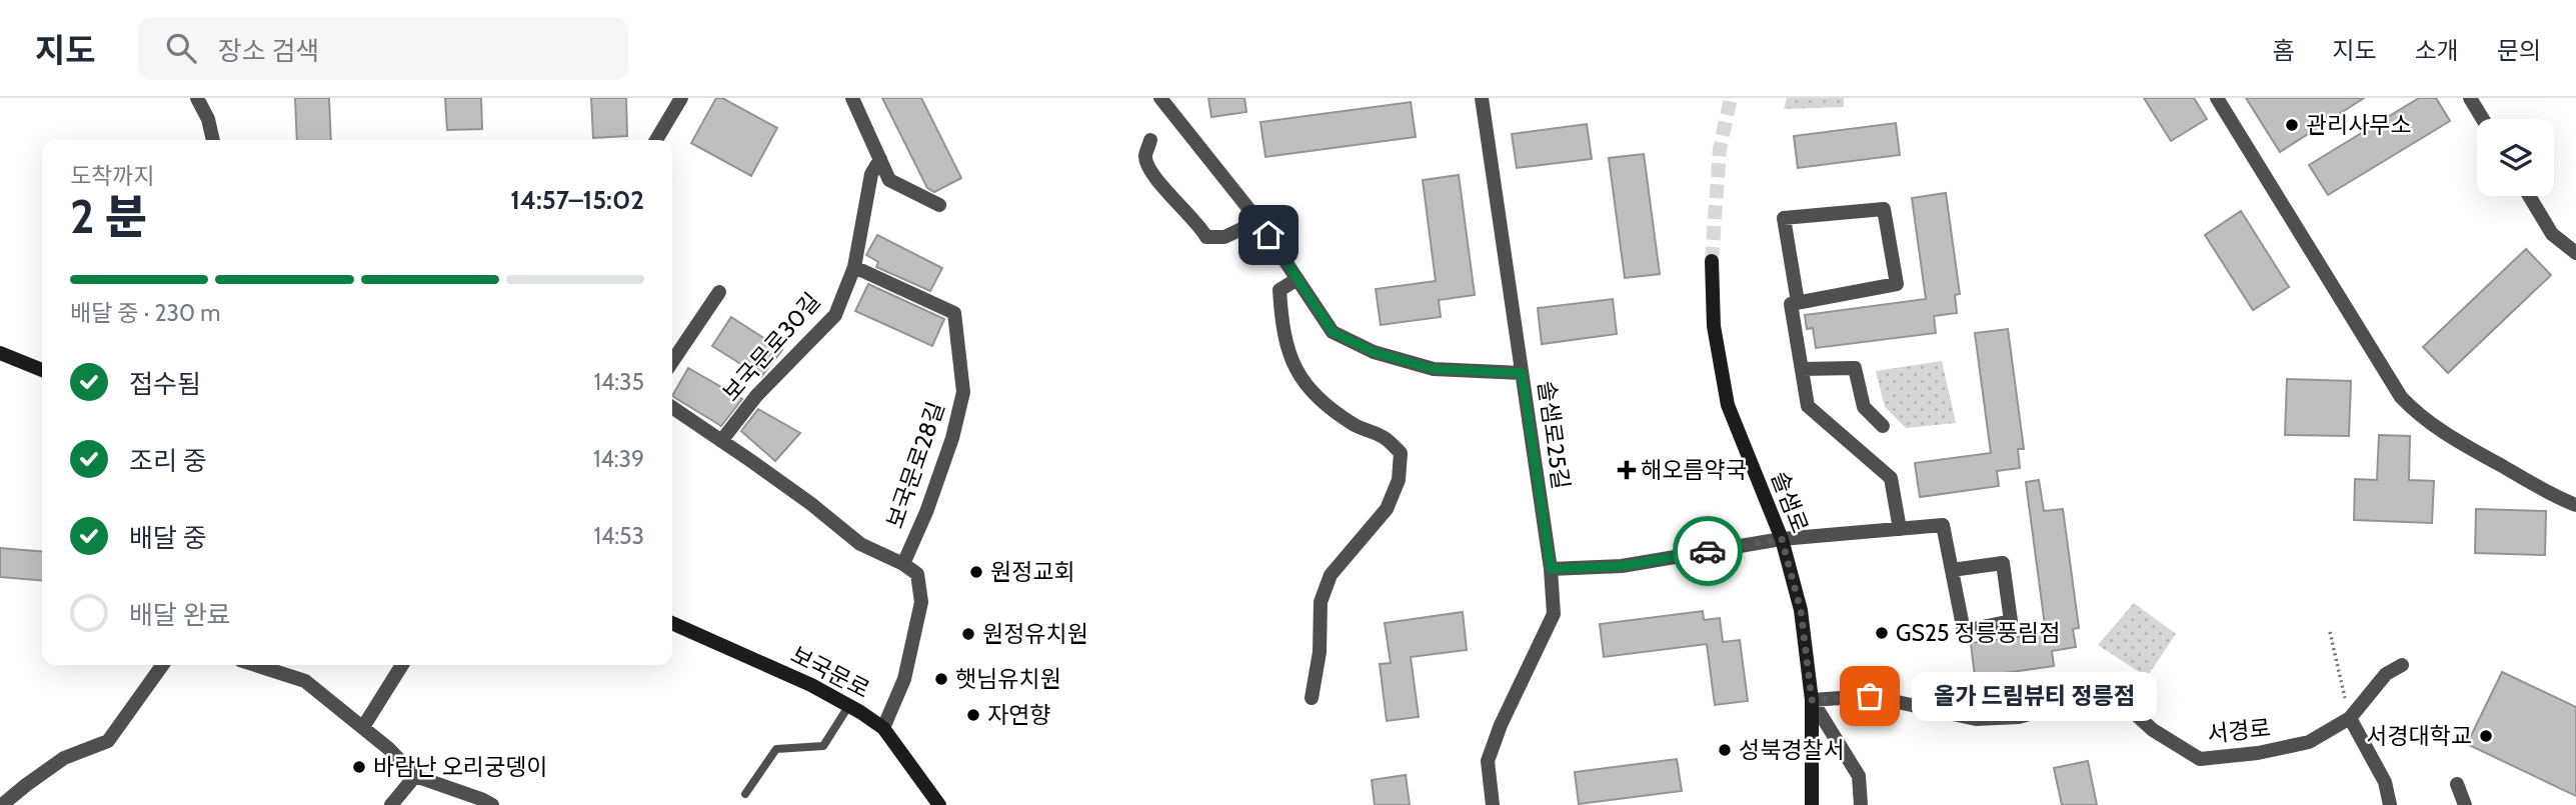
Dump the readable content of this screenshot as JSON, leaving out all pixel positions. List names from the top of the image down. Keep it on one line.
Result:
{"streets":{"main road":["솔샘로","보국문로"],"street":["보국문로30길","솔샘로25길","보국문로28길","서경로"]},"crossings":[["보국문로30길","보국문로28길"],["보국문로28길","보국문로"],["솔샘로","서경로"]],"places":{"other":["관리사무소","원정교회","GS25 정릉풍림점","원정유치원","햇님유치원","올가 드림뷰티 정릉점","자연향","서경대학교","성북경찰서","바람난 오리궁뎅이"],"health":["해오름약국"]},"page":{"header":"지도","search":"장소 검색","nav":["홈","지도","소개","문의"],"heading":["2 분","도착까지","14:57–15:02"],"bar":"배달 중 · 230 m","list":[["접수됨","14:35"],["조리 중","14:39"],["배달 중","14:53"],"배달 완료"],"bubble":"올가 드림뷰티 정릉점"}}
